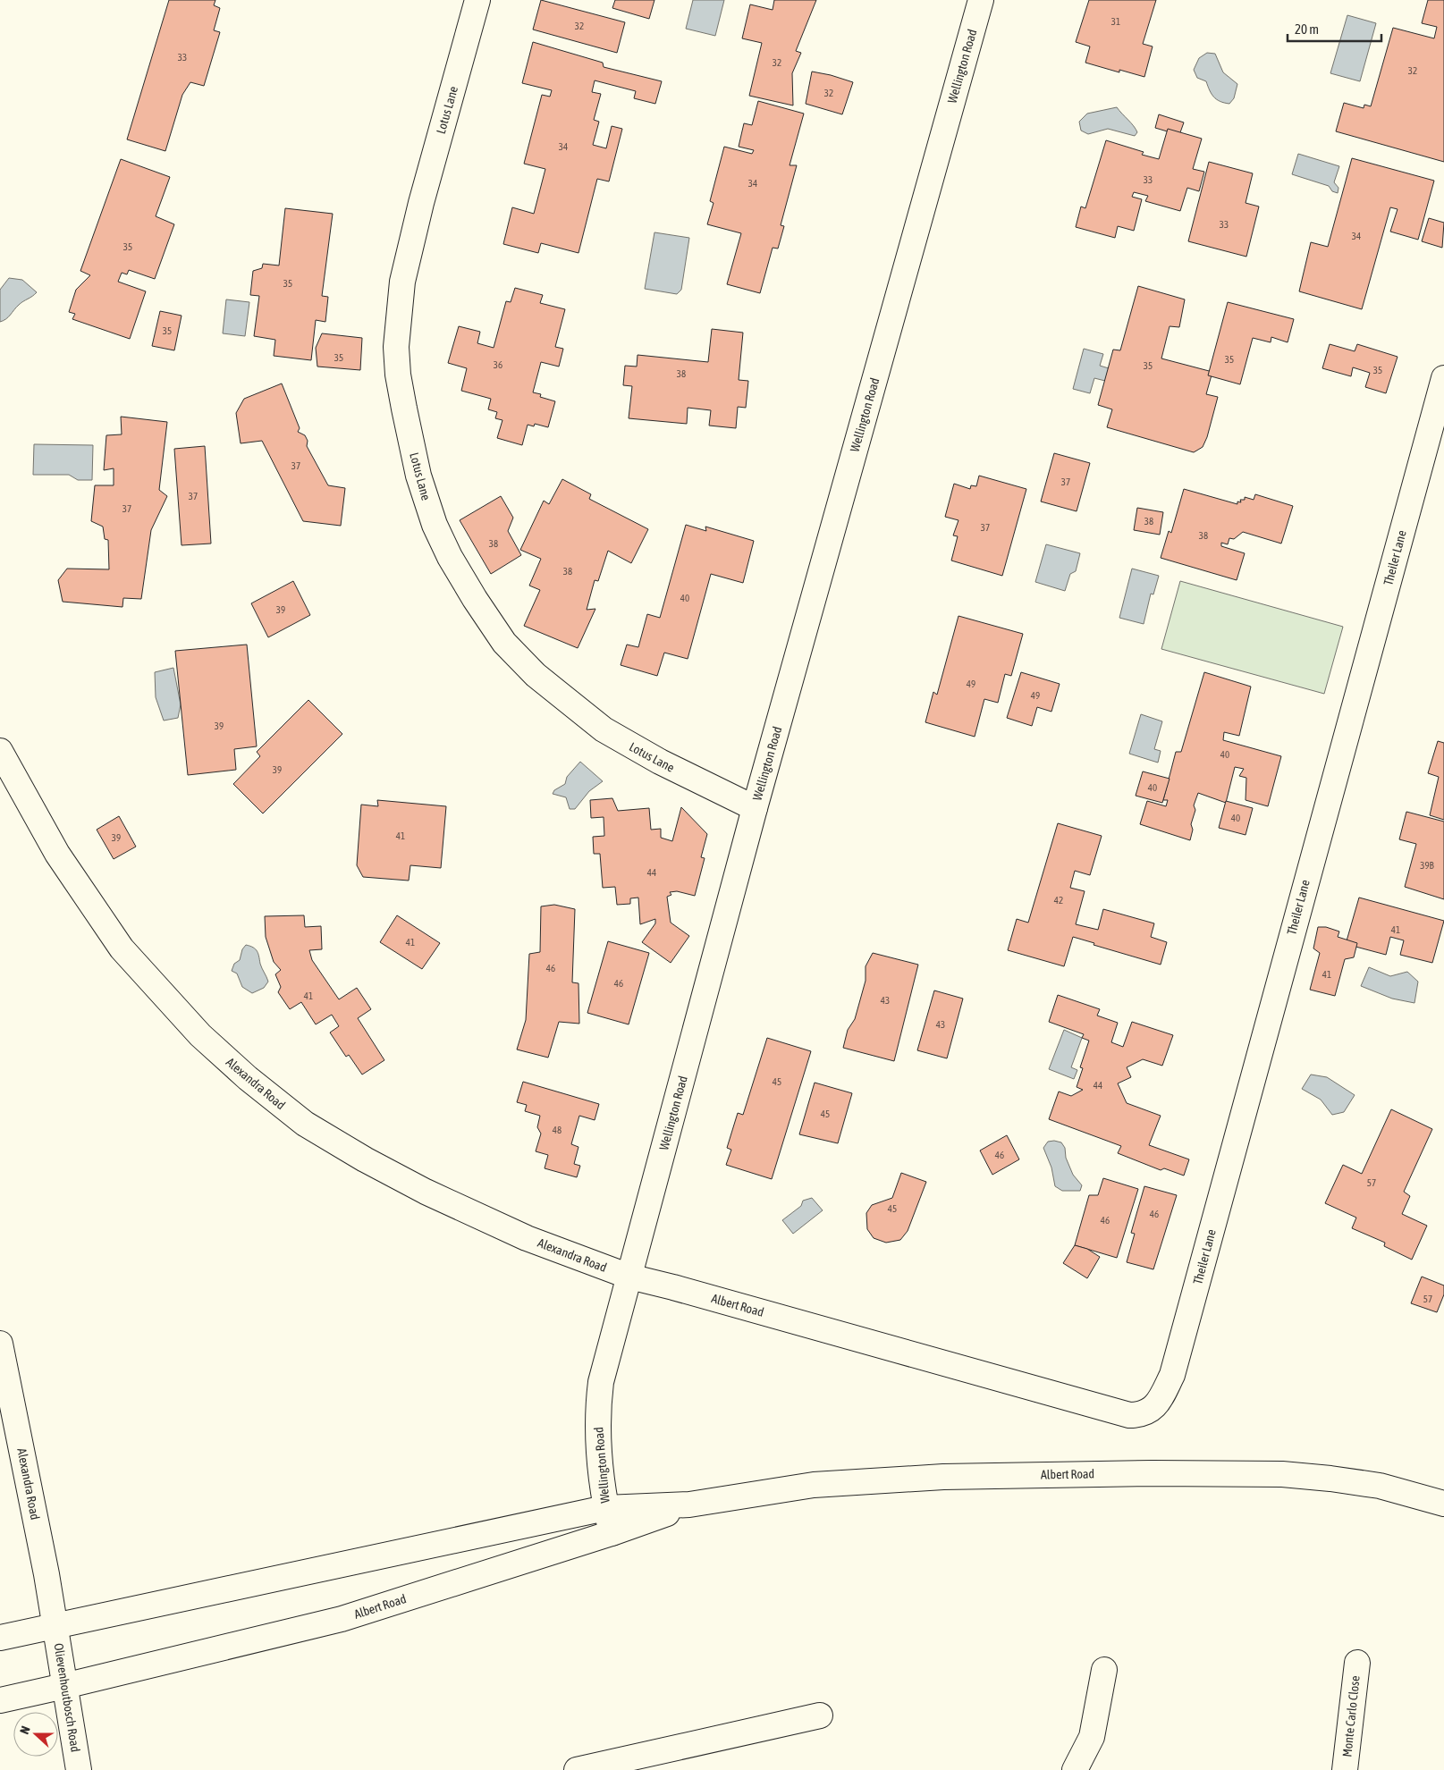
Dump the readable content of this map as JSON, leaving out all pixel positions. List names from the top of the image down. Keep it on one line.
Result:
{"streets":{"street":["Wellington Road","Lotus Lane","Theiler Lane","Alexandra Road","Albert Road","Olievenhoutbosch Road","Monte Carlo Close"]},"crossings":[["Wellington Road","Lotus Lane"],["Wellington Road","Alexandra Road"],["Wellington Road","Albert Road"],["Theiler Lane","Albert Road"],["Alexandra Road","Albert Road"],["Alexandra Road","Olievenhoutbosch Road"],["Albert Road","Olievenhoutbosch Road"]],"house_numbers":["31","32","33","32","32","32","34","33","34","33","34","35","35","35","35","35","36","35","35","38","37","37","37","37","38","37","38","38","38","40","39","49","49","39","40","39","40","40","41","39","39B","44","42","41","41","46","41","46","41","43","43","45","44","45","48","46","57","45","46","46","57"],"scale_bar":"20 m","north":"left"}
